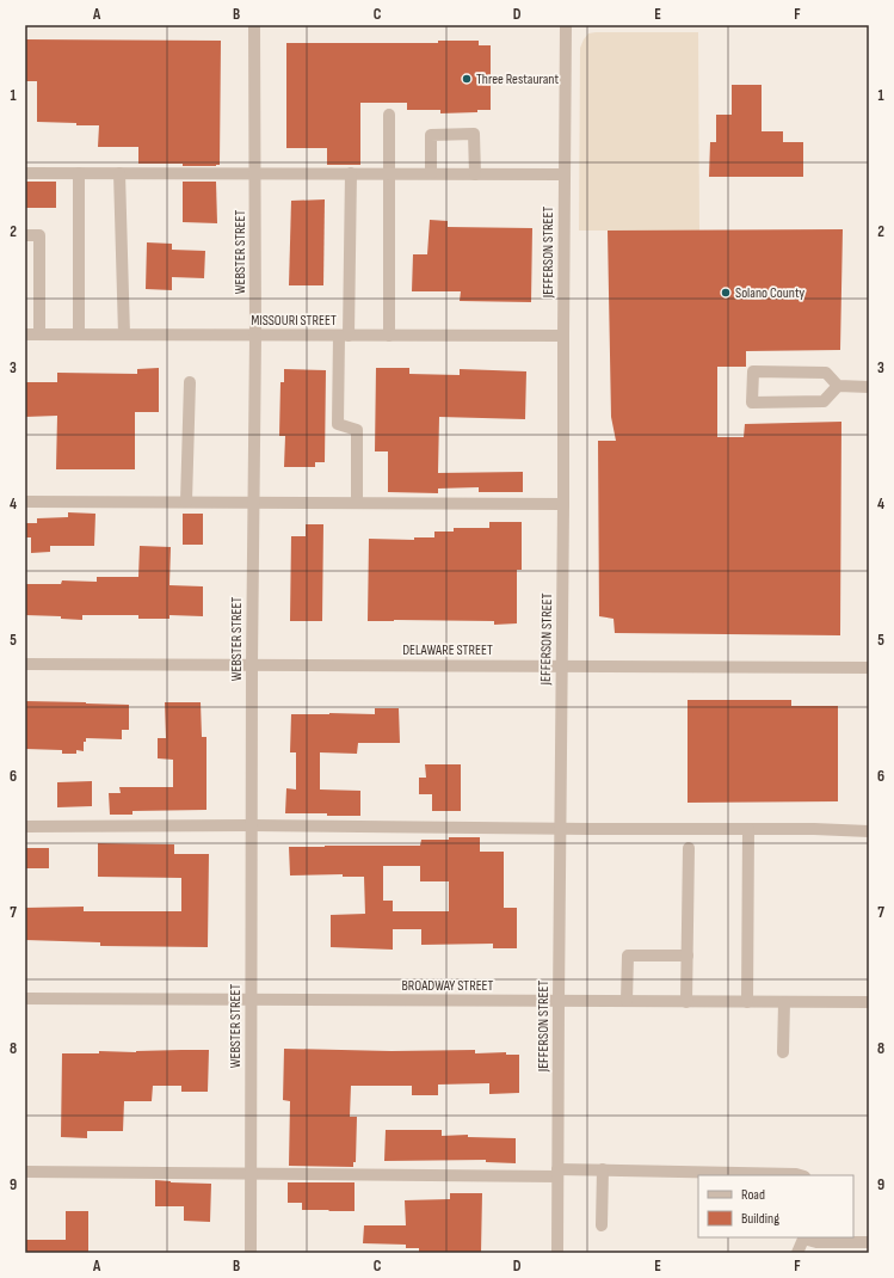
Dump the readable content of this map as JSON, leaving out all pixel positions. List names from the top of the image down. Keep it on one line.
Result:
{"streets":{"street":["WEBSTER STREET","JEFFERSON STREET","MISSOURI STREET","DELAWARE STREET","BROADWAY STREET"]},"crossings":[["WEBSTER STREET","MISSOURI STREET"],["WEBSTER STREET","DELAWARE STREET"],["WEBSTER STREET","BROADWAY STREET"],["JEFFERSON STREET","MISSOURI STREET"],["JEFFERSON STREET","DELAWARE STREET"],["JEFFERSON STREET","BROADWAY STREET"]],"places":["Three Restaurant","Solano County"],"legend":["Road","Building"],"grid":{"columns":["A","B","C","D","E","F"],"rows":["1","2","3","4","5","6","7","8","9"]}}
